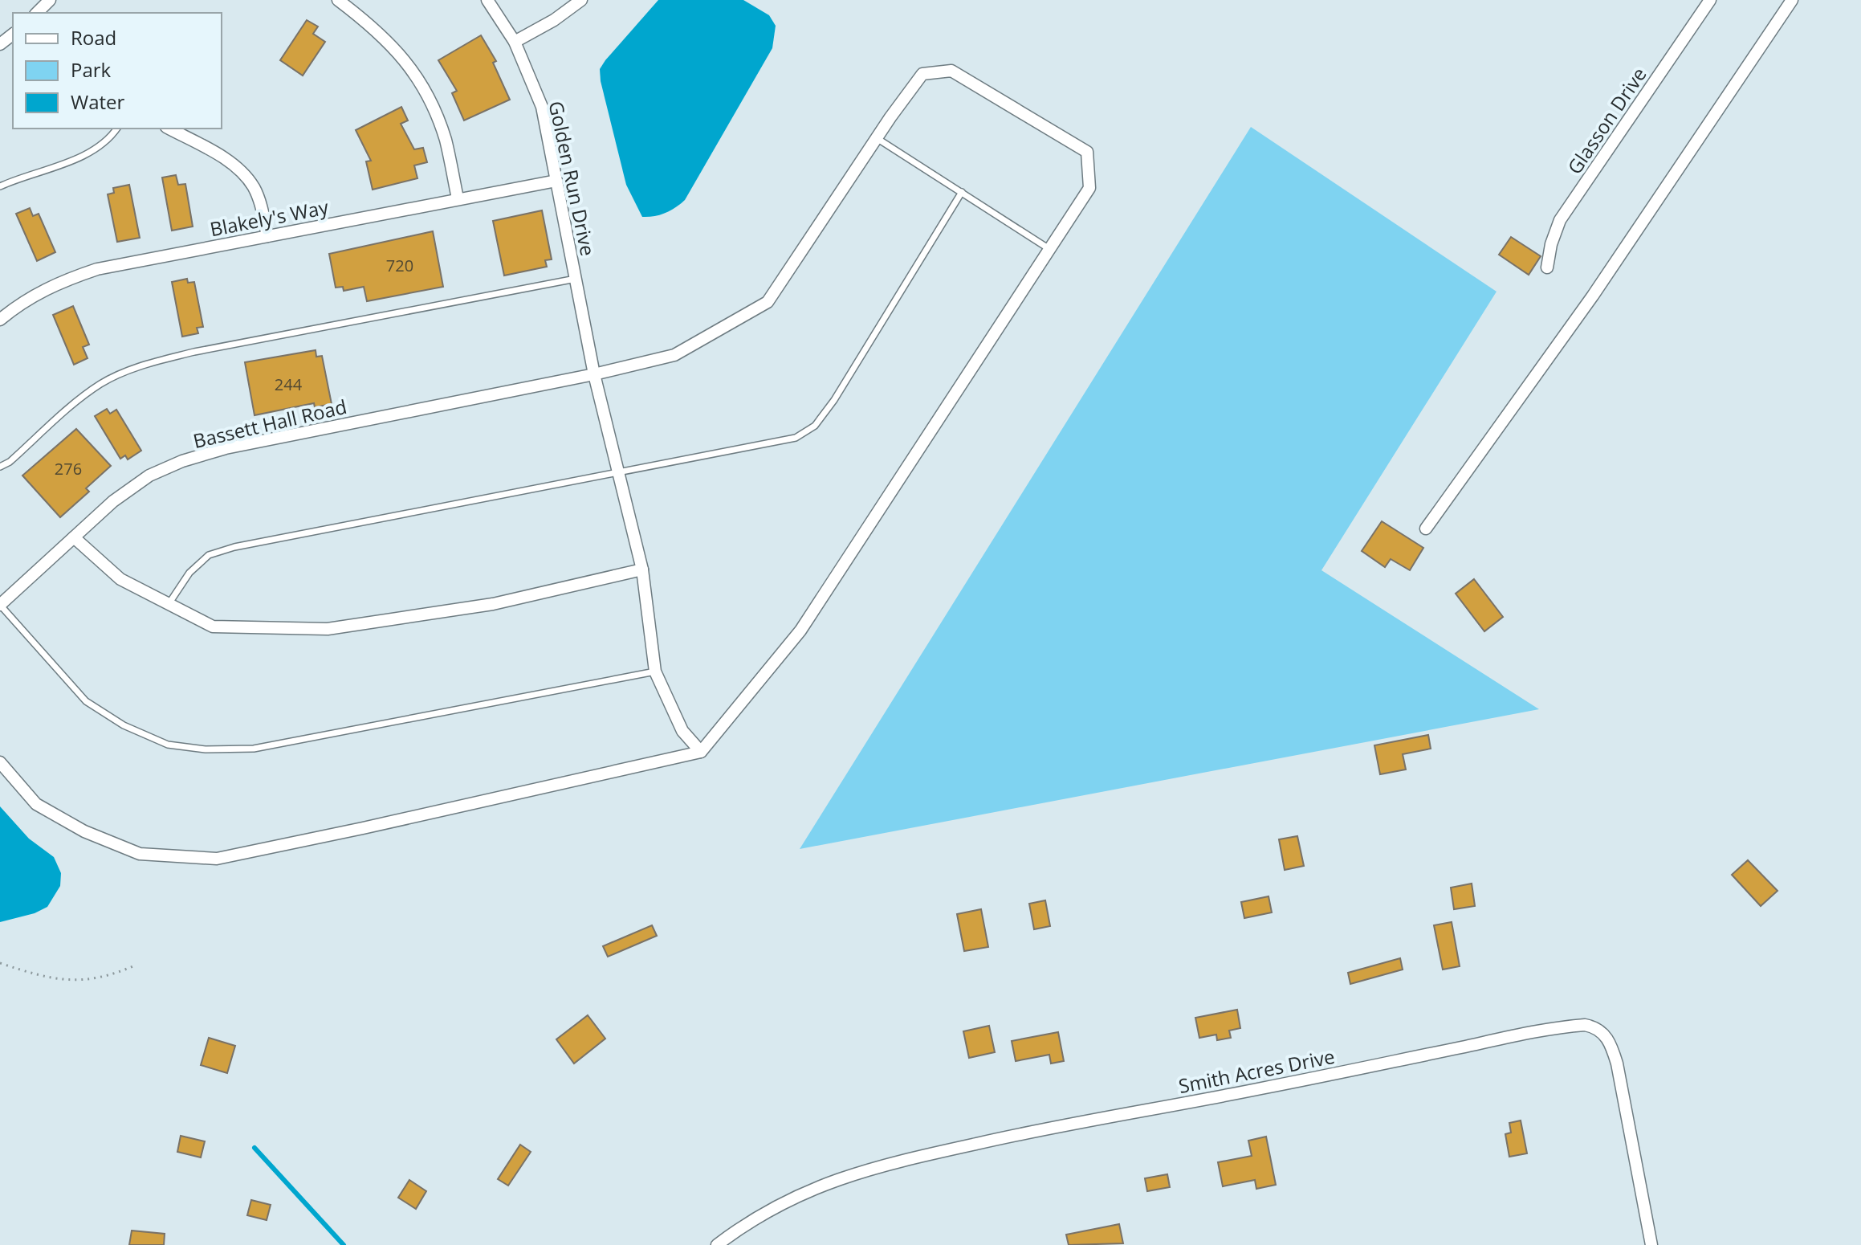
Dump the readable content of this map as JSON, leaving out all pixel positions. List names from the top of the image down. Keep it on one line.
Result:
{"streets":{"street":["Glasson Drive","Golden Run Drive","Blakely's Way","Bassett Hall Road","Smith Acres Drive"]},"crossings":[["Golden Run Drive","Blakely's Way"],["Golden Run Drive","Bassett Hall Road"]],"house_numbers":["720","244","276"],"legend":["Road","Park","Water"]}
